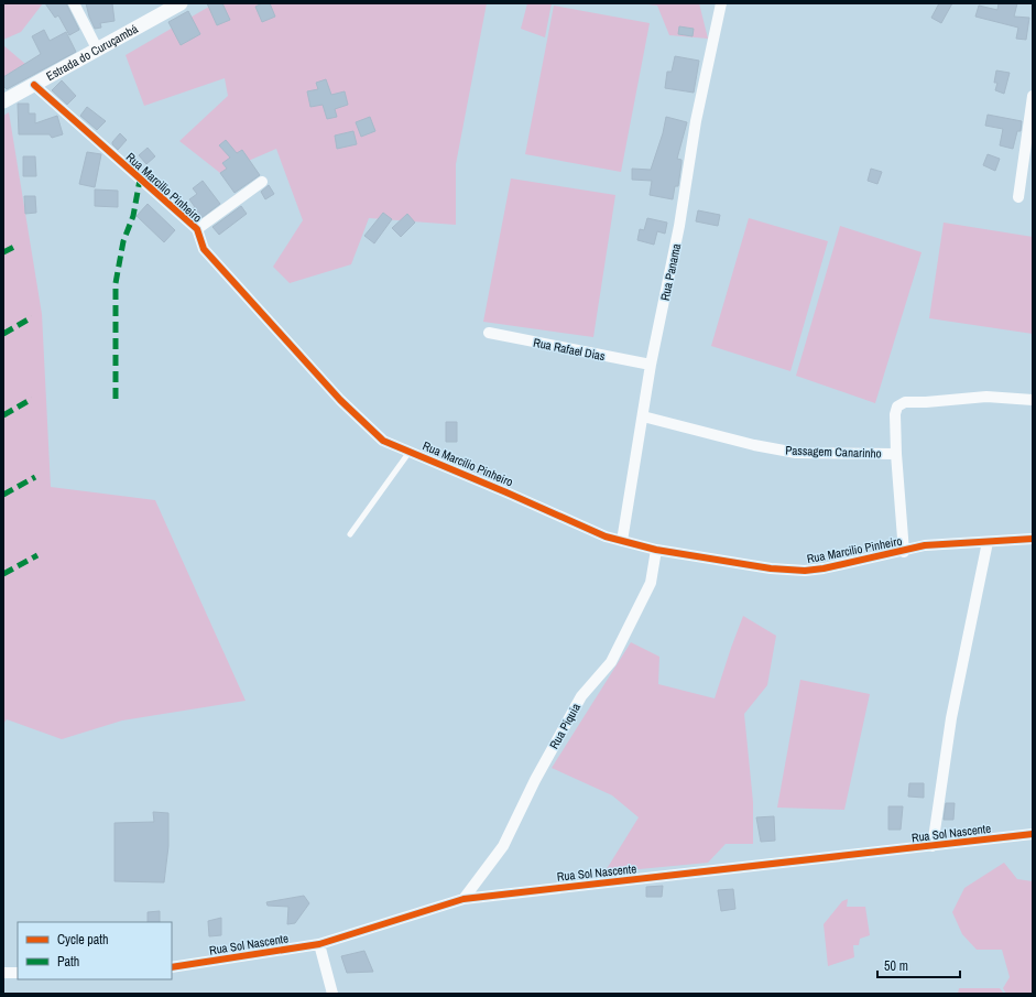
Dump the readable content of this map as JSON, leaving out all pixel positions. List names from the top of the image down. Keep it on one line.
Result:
{"streets":{"street":["Estrada do Curuçambá","Rua Marcilio Pinheiro","Rua Panama","Rua Rafael Dias","Passagem Canarinho","Rua Piquia","Rua Sol Nascente"]},"crossings":[["Estrada do Curuçambá","Rua Marcilio Pinheiro"],["Rua Marcilio Pinheiro","Rua Panama"],["Rua Marcilio Pinheiro","Rua Piquia"],["Rua Panama","Rua Rafael Dias"],["Rua Panama","Passagem Canarinho"],["Rua Piquia","Rua Sol Nascente"]],"legend":["Cycle path","Path"],"scale_bar":"50 m"}
